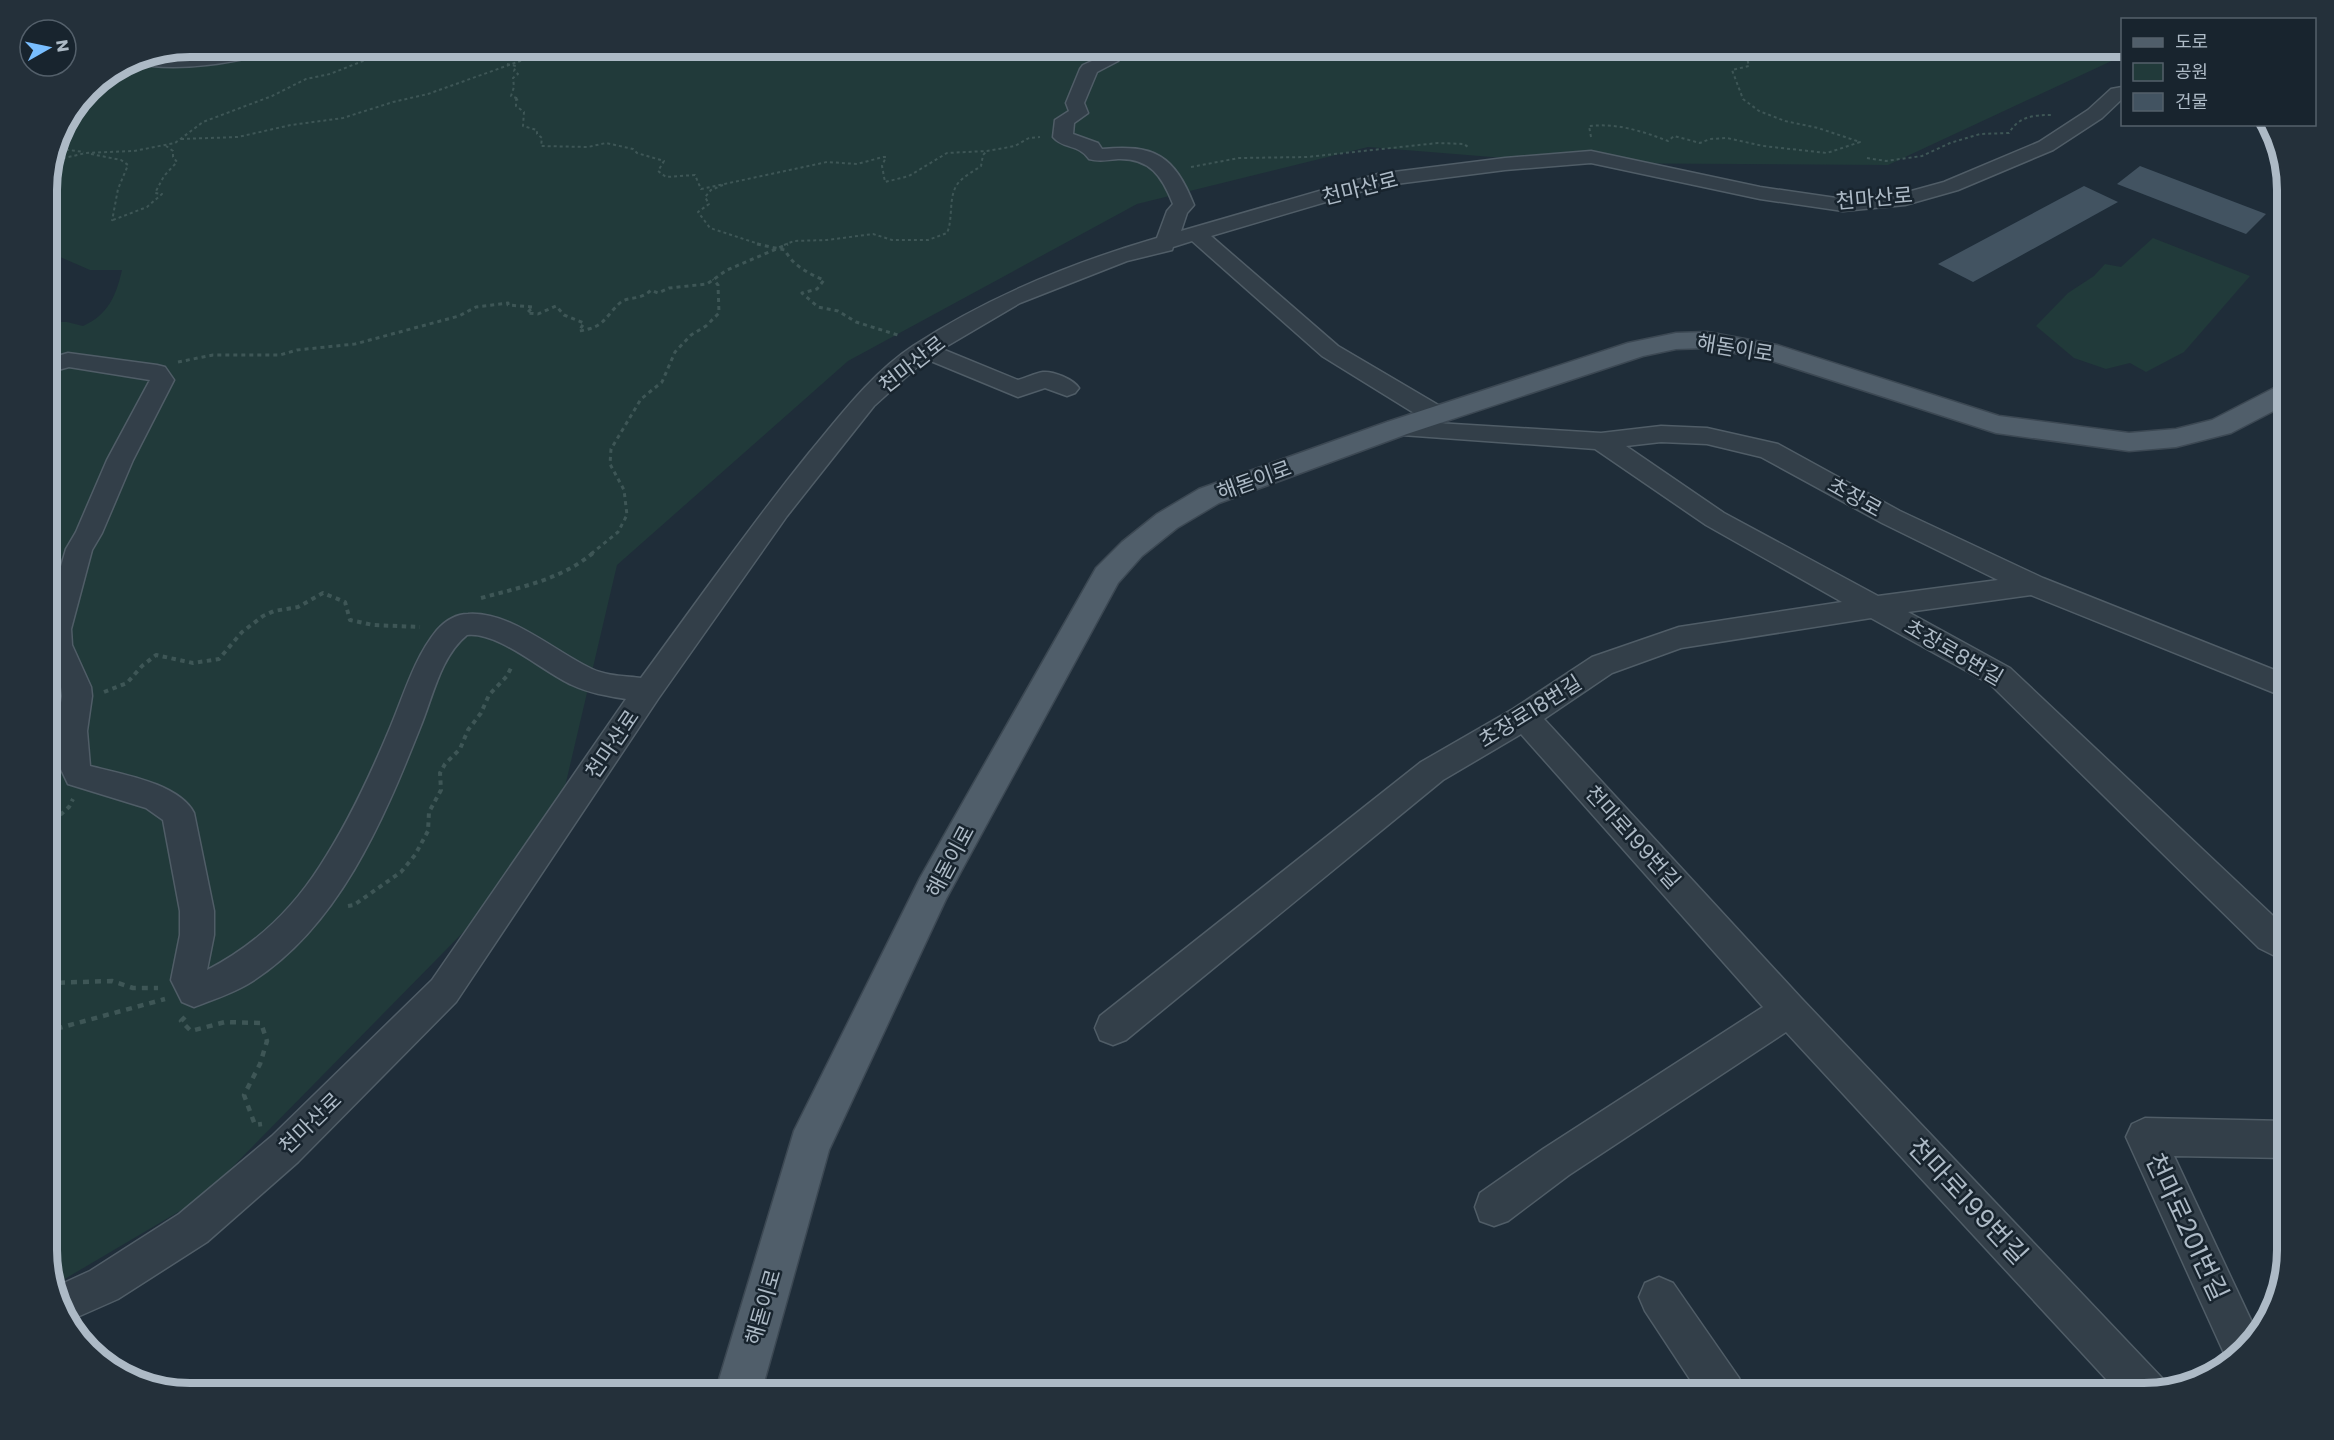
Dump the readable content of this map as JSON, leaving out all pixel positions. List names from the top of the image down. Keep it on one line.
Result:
{"streets":{"main road":["해돋이로"],"street":["천마산로","초장로","초장로8번길","초장로18번길","천마로199번길","천마로201번길"]},"crossings":[["해돋이로","초장로"],["초장로","초장로8번길"],["초장로","초장로18번길"],["초장로8번길","초장로18번길"],["초장로18번길","천마로199번길"]],"legend":["도로","공원","건물"],"north":"right"}
